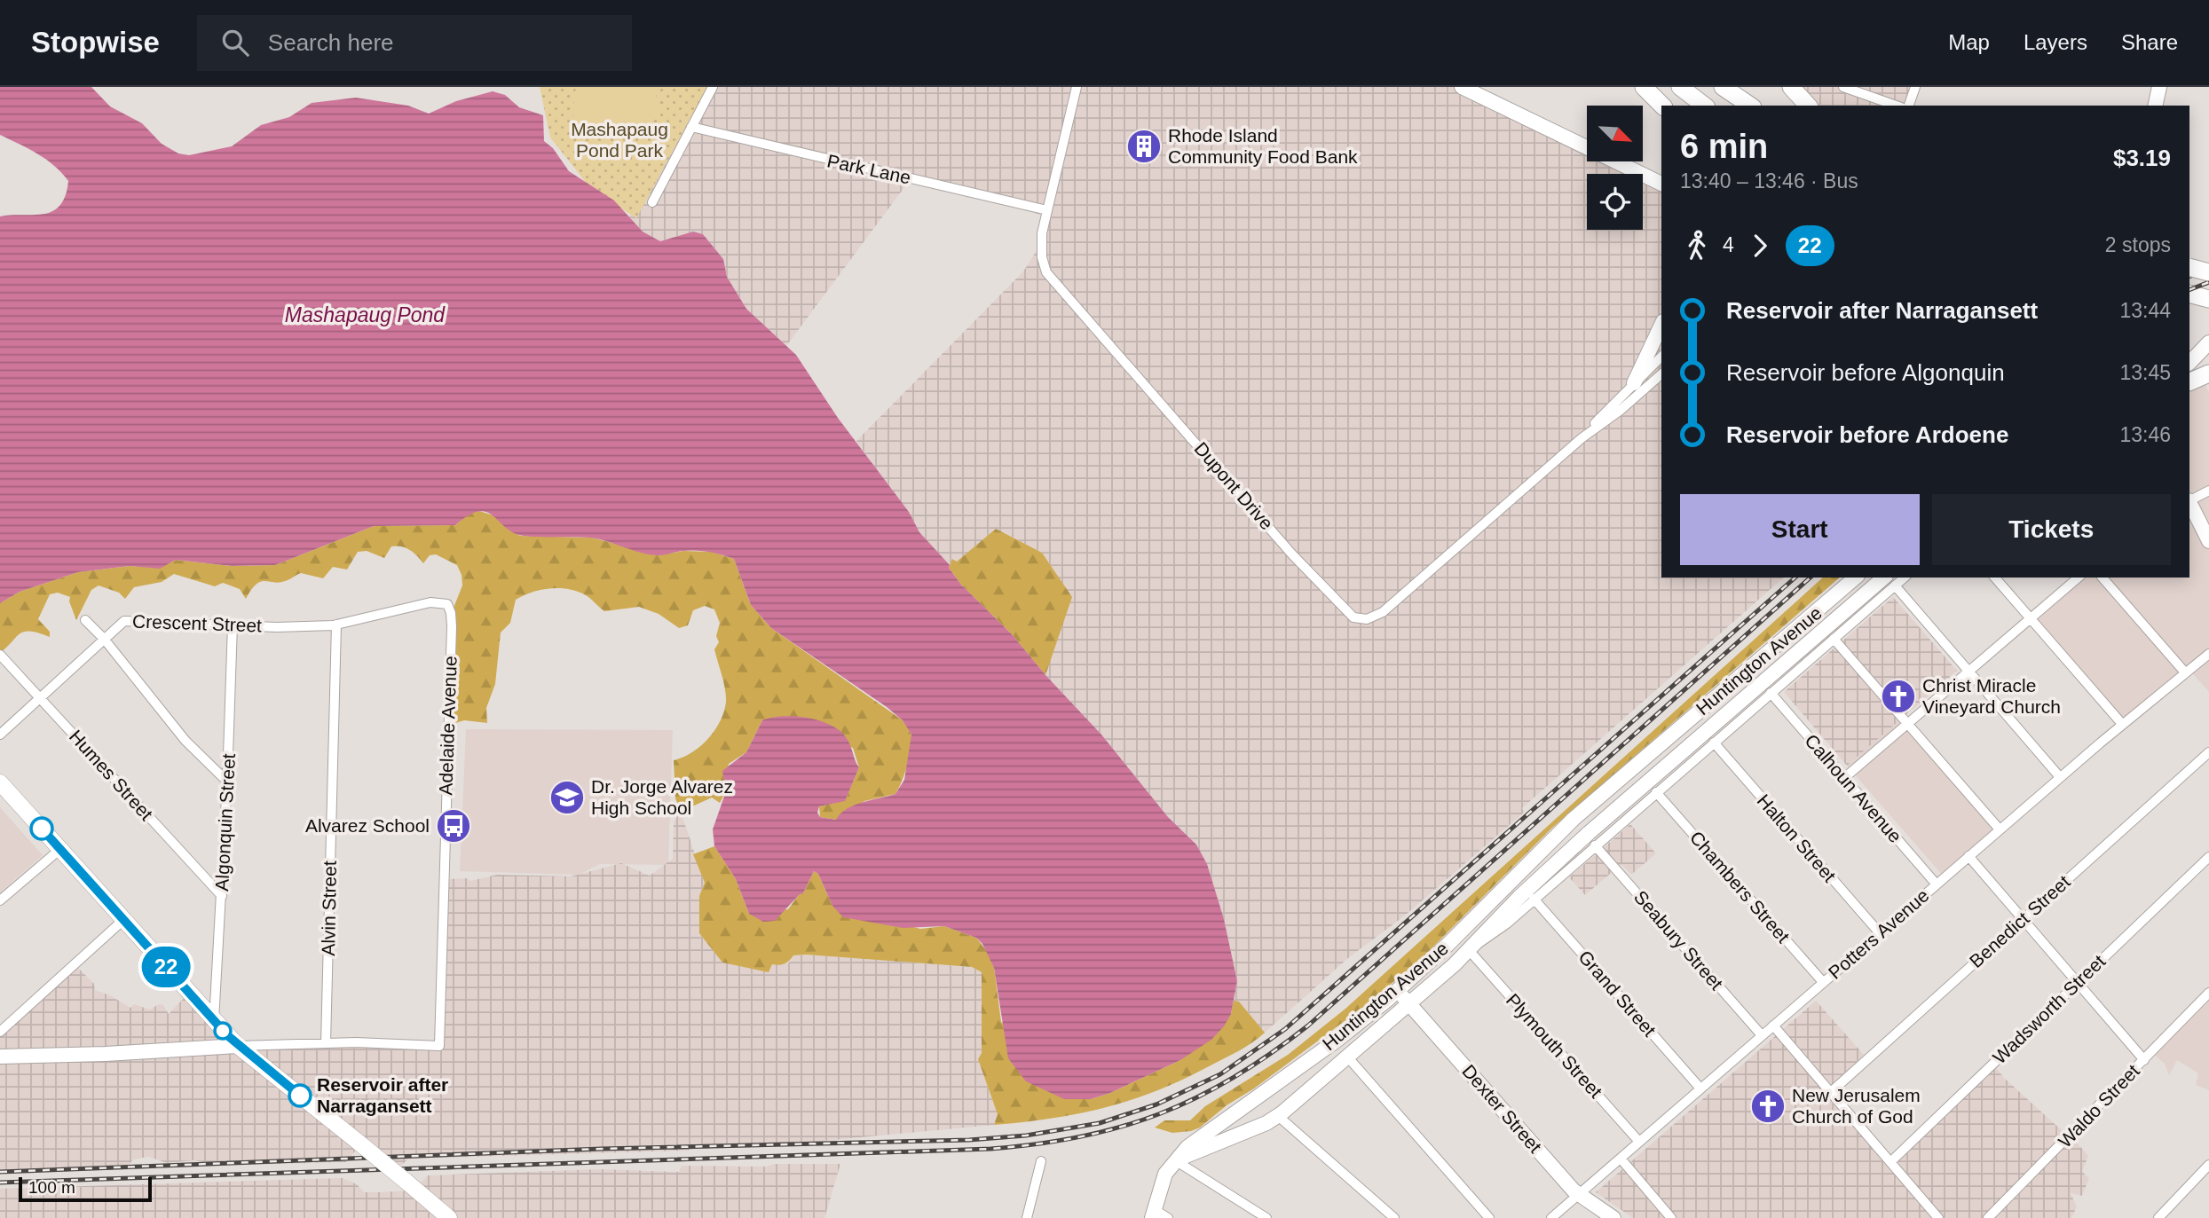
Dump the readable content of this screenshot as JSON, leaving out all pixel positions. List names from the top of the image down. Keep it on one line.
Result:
{"streets":{"main road":["Huntington Avenue","Dexter Street"],"street":["Park Lane","Dupont Drive","Crescent Street","Adelaide Avenue","Humes Street","Calhoun Avenue","Algonquin Street","Halton Street","Chambers Street","Alvin Street","Benedict Street","Potters Avenue","Seabury Street","Grand Street","Wadsworth Street","Plymouth Street","Waldo Street"]},"crossings":[["Park Lane","Dupont Drive"],["Crescent Street","Adelaide Avenue"],["Crescent Street","Humes Street"],["Crescent Street","Algonquin Street"],["Crescent Street","Alvin Street"],["Huntington Avenue","Calhoun Avenue"],["Huntington Avenue","Halton Street"],["Huntington Avenue","Chambers Street"],["Huntington Avenue","Seabury Street"],["Huntington Avenue","Grand Street"],["Huntington Avenue","Plymouth Street"],["Huntington Avenue","Dexter Street"],["Adelaide Avenue","Alvin Street"],["Humes Street","Algonquin Street"],["Calhoun Avenue","Potters Avenue"],["Halton Street","Potters Avenue"],["Chambers Street","Potters Avenue"],["Potters Avenue","Seabury Street"],["Potters Avenue","Grand Street"],["Potters Avenue","Plymouth Street"],["Potters Avenue","Dexter Street"]],"water":["Mashapaug Pond"],"parks":["Mashapaug Pond Park"],"places":{"building":["Rhode Island Community Food Bank"],"church":["Christ Miracle Vineyard Church","New Jerusalem Church of God"],"school or university":["Dr. Jorge Alvarez High School"],"bus stop":["Alvarez School"],"other":["Reservoir after Narragansett"]},"lines":["bus line 22"],"scale_bar":"100 m","north":"bottom right","page":{"header":"Stopwise","search":"Search here","nav":["Map","Layers","Share"],"on_map":"22","heading":["6 min","13:40 – 13:46 · Bus","$3.19"],"legs":["4","22","2 stops"],"list":[{"name":"Reservoir after Narragansett","value":"13:44"},{"name":"Reservoir before Algonquin","value":"13:45"},{"name":"Reservoir before Ardoene","value":"13:46"}],"buttons":["Start","Tickets"],"scale":"100 m"}}
